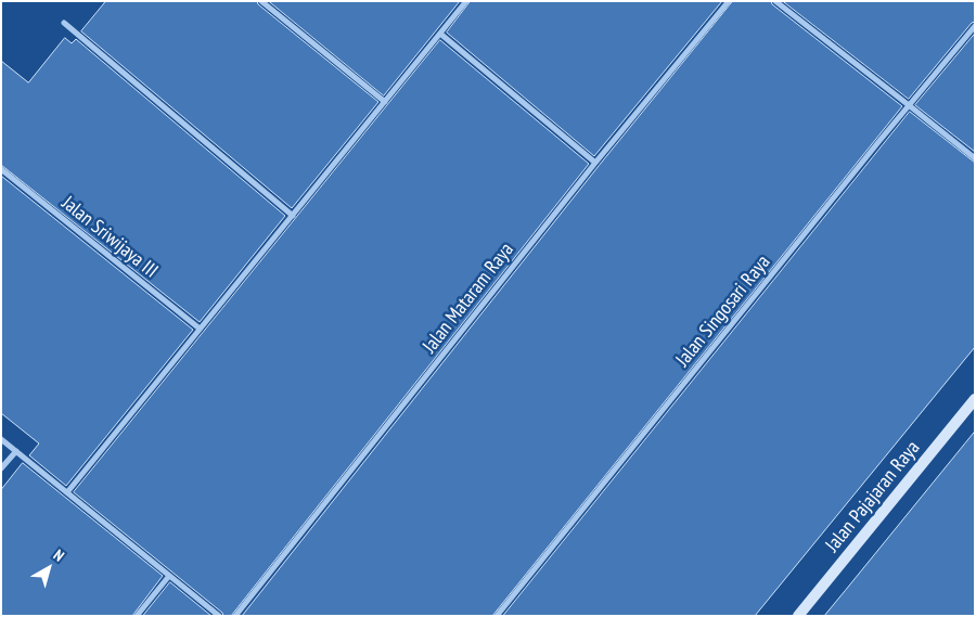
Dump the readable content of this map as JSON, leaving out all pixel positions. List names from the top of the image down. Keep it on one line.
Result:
{"streets":{"street":["Jalan Sriwijaya III","Jalan Mataram Raya","Jalan Singosari Raya","Jalan Pajajaran Raya"]},"north":"top right"}
